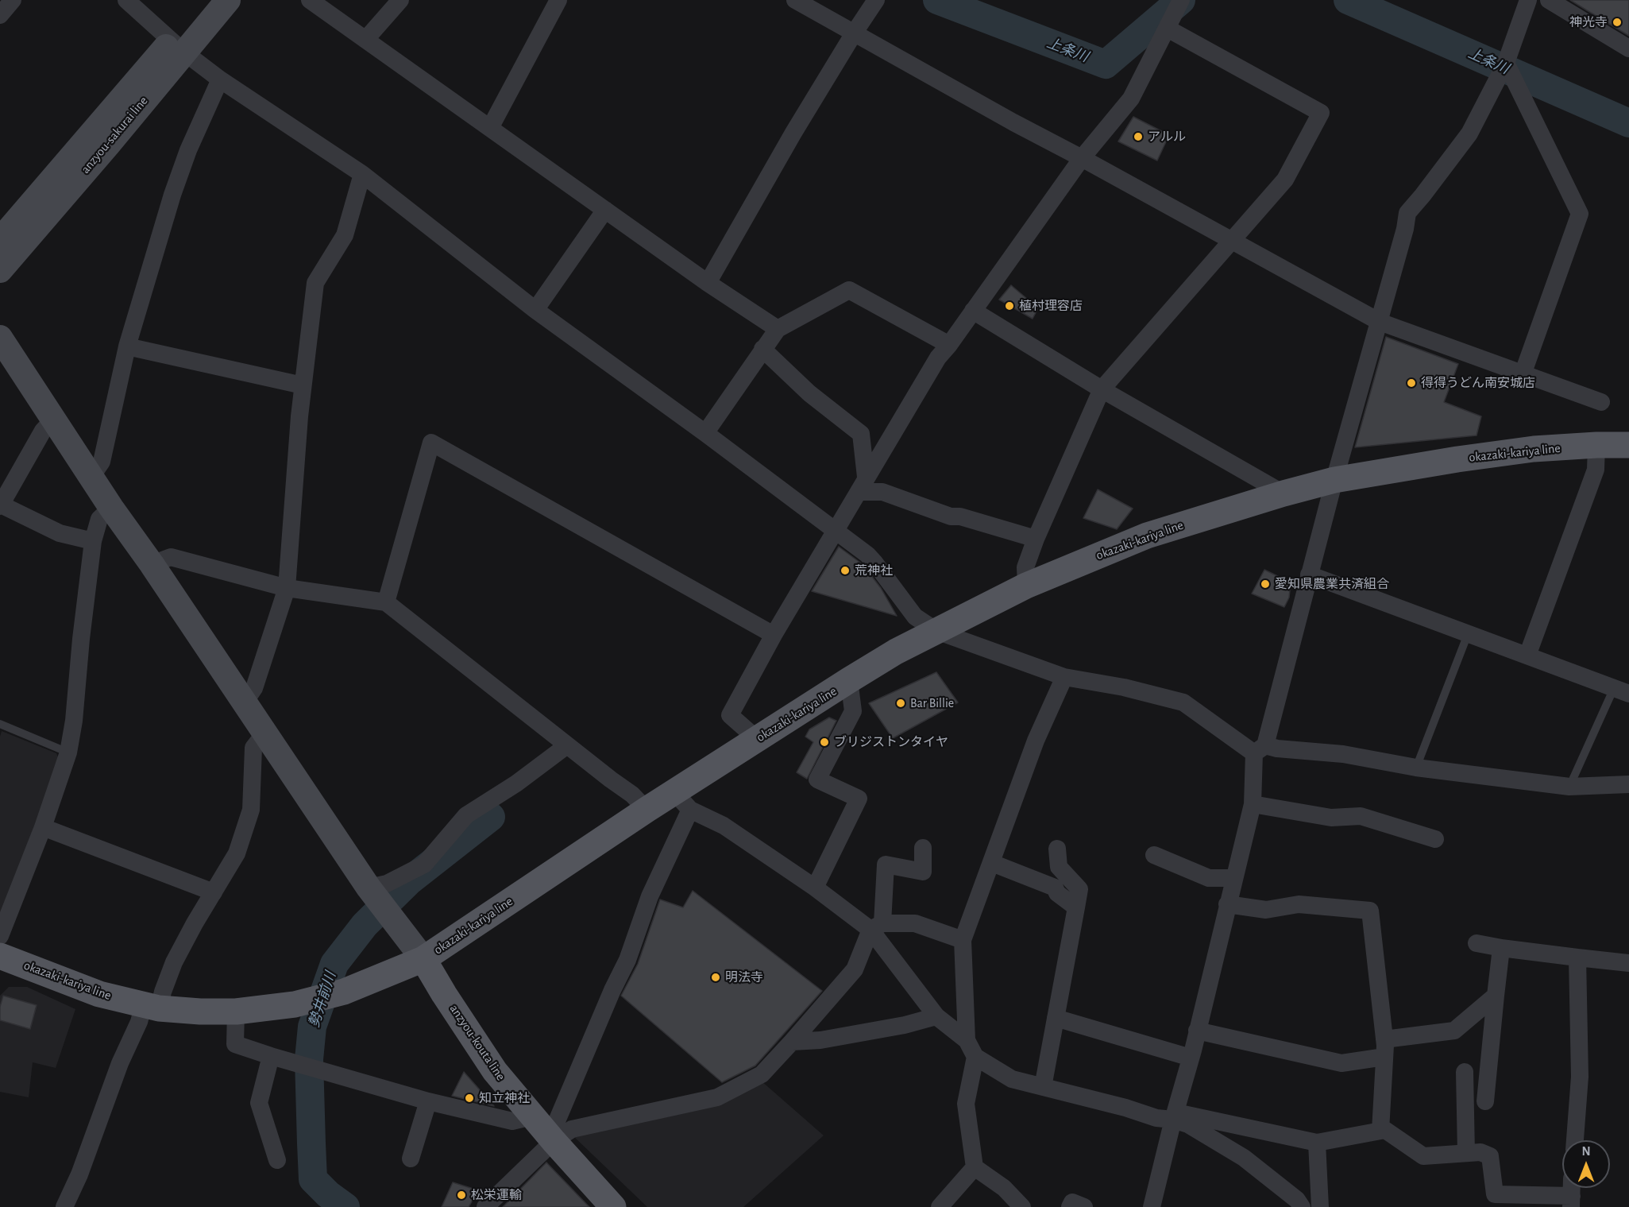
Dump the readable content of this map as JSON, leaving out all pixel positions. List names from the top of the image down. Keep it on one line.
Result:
{"streets":{"main road":["okazaki-kariya line","anzyou-kouta line"],"street":["anzyou-sakurai line"]},"crossings":[["okazaki-kariya line","anzyou-kouta line"]],"water":["上条川","勢井前川"],"places":["神光寺","アルル","植村理容店","得得うどん南安城店","荒神社","愛知県農業共済組合","Bar Billie","ブリジストンタイヤ","明法寺","知立神社","松栄運輸"],"north":"top"}
